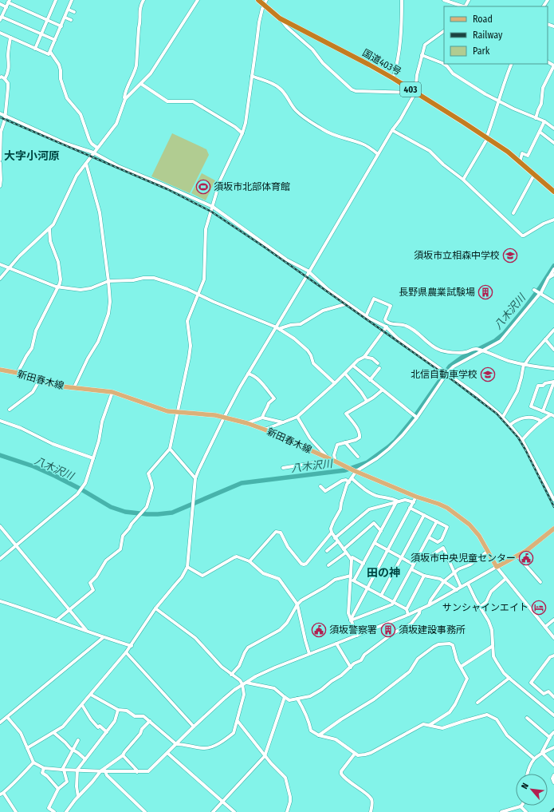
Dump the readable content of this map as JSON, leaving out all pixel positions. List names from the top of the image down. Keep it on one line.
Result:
{"streets":{"highway":["国道403号","403"],"main road":["新田春木線"]},"districts":["大字小河原","田の神"],"water":["八木沢川"],"places":{"sports":["須坂市北部体育館"],"school or university":["須坂市立相森中学校","北信自動車学校"],"building":["長野県農業試験場","須坂建設事務所"],"public building":["須坂市中央児童センター","須坂警察署"],"hotel":["サンシャインエイト"]},"legend":["Road","Railway","Park"],"north":"top left"}
